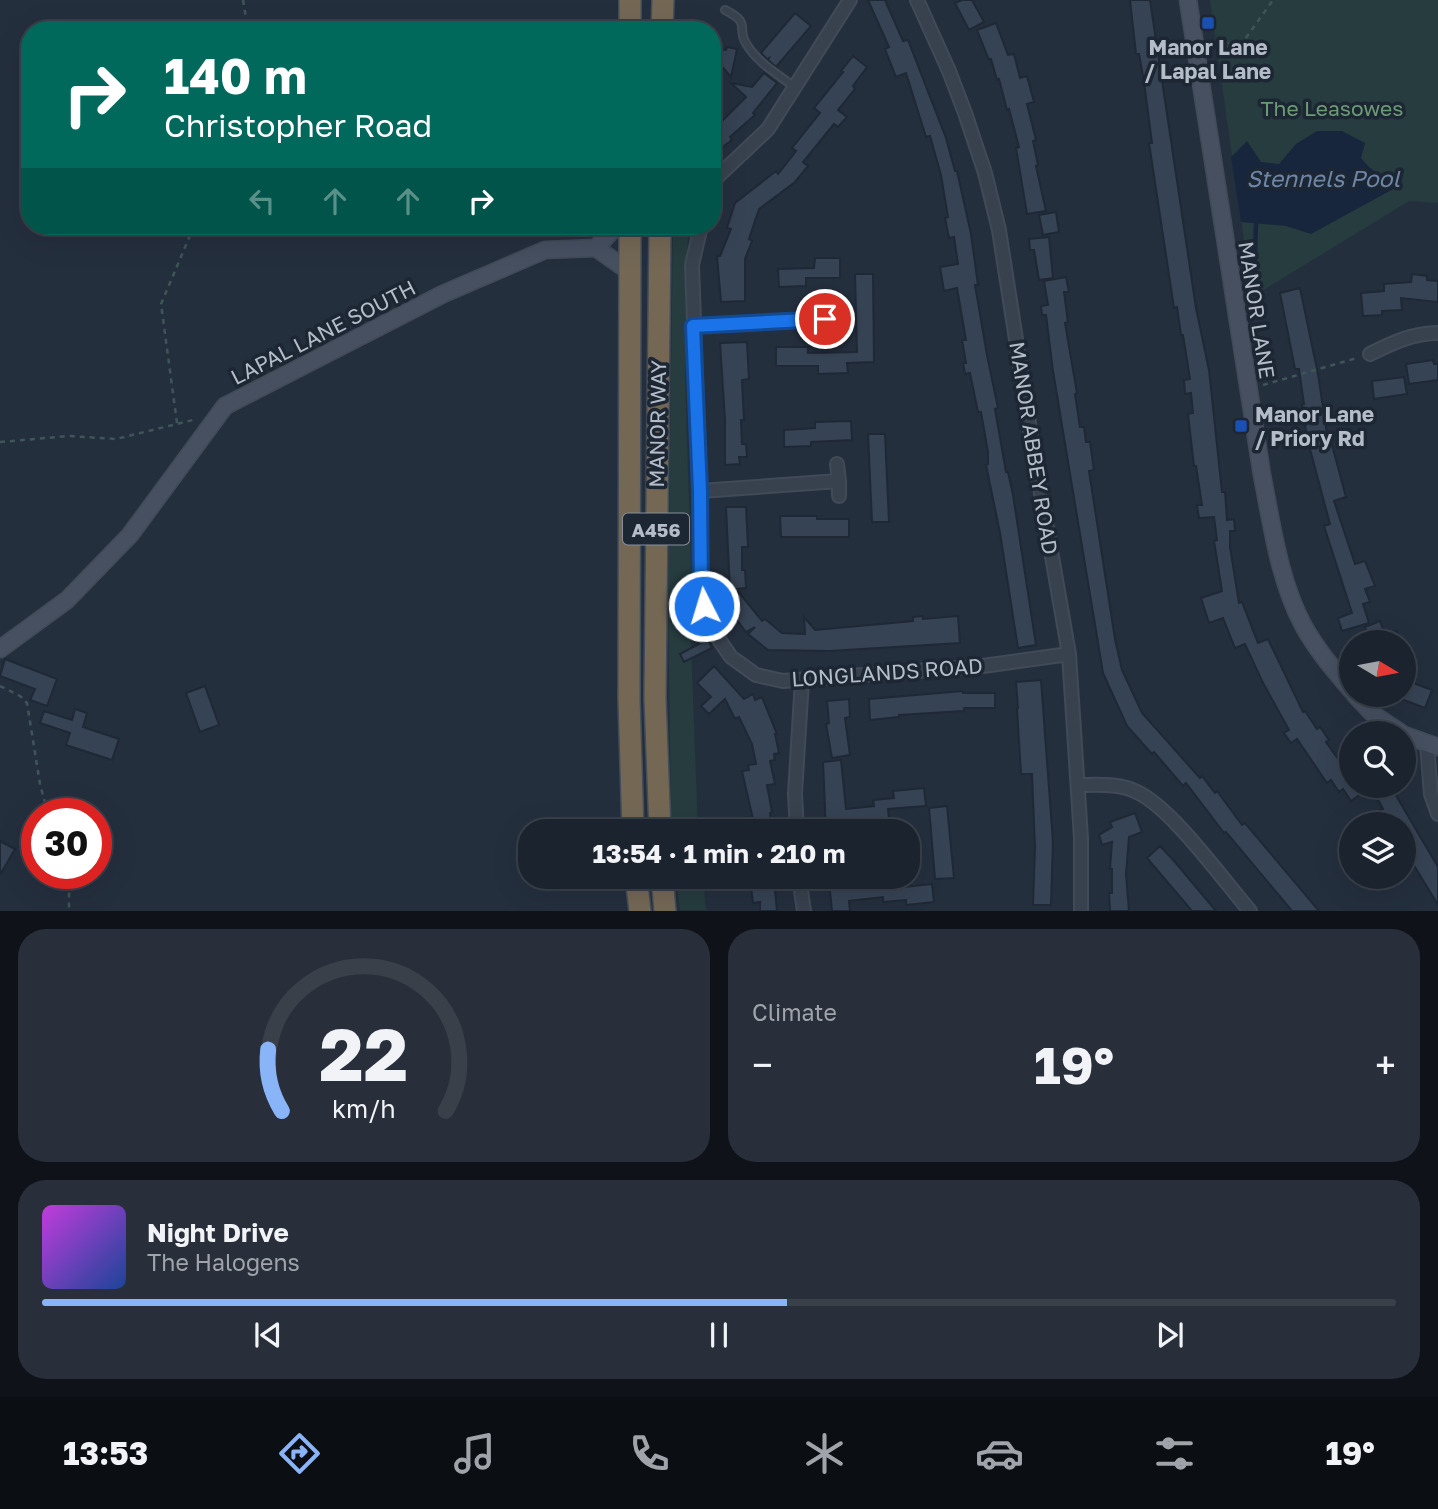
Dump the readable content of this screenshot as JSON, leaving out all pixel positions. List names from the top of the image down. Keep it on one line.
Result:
{"streets":{"highway":["MANOR WAY","A456"],"street":["MANOR LANE","LAPAL LANE SOUTH","MANOR ABBEY ROAD","LONGLANDS ROAD"]},"crossings":[["MANOR ABBEY ROAD","LONGLANDS ROAD"]],"water":["Stennels Pool"],"parks":["The Leasowes"],"places":{"transit":["Manor Lane / Lapal Lane","Manor Lane / Priory Rd"]},"north":"right","page":{"turn":["140 m","Christopher Road"],"limit":"30","trip":"13:54 · 1 min · 210 m","tile":"Climate","heat":["−","19°","+"],"song":["Night Drive","The Halogens"],"tabs":["13:53","19°"],"gauge":["22","km/h"]}}
